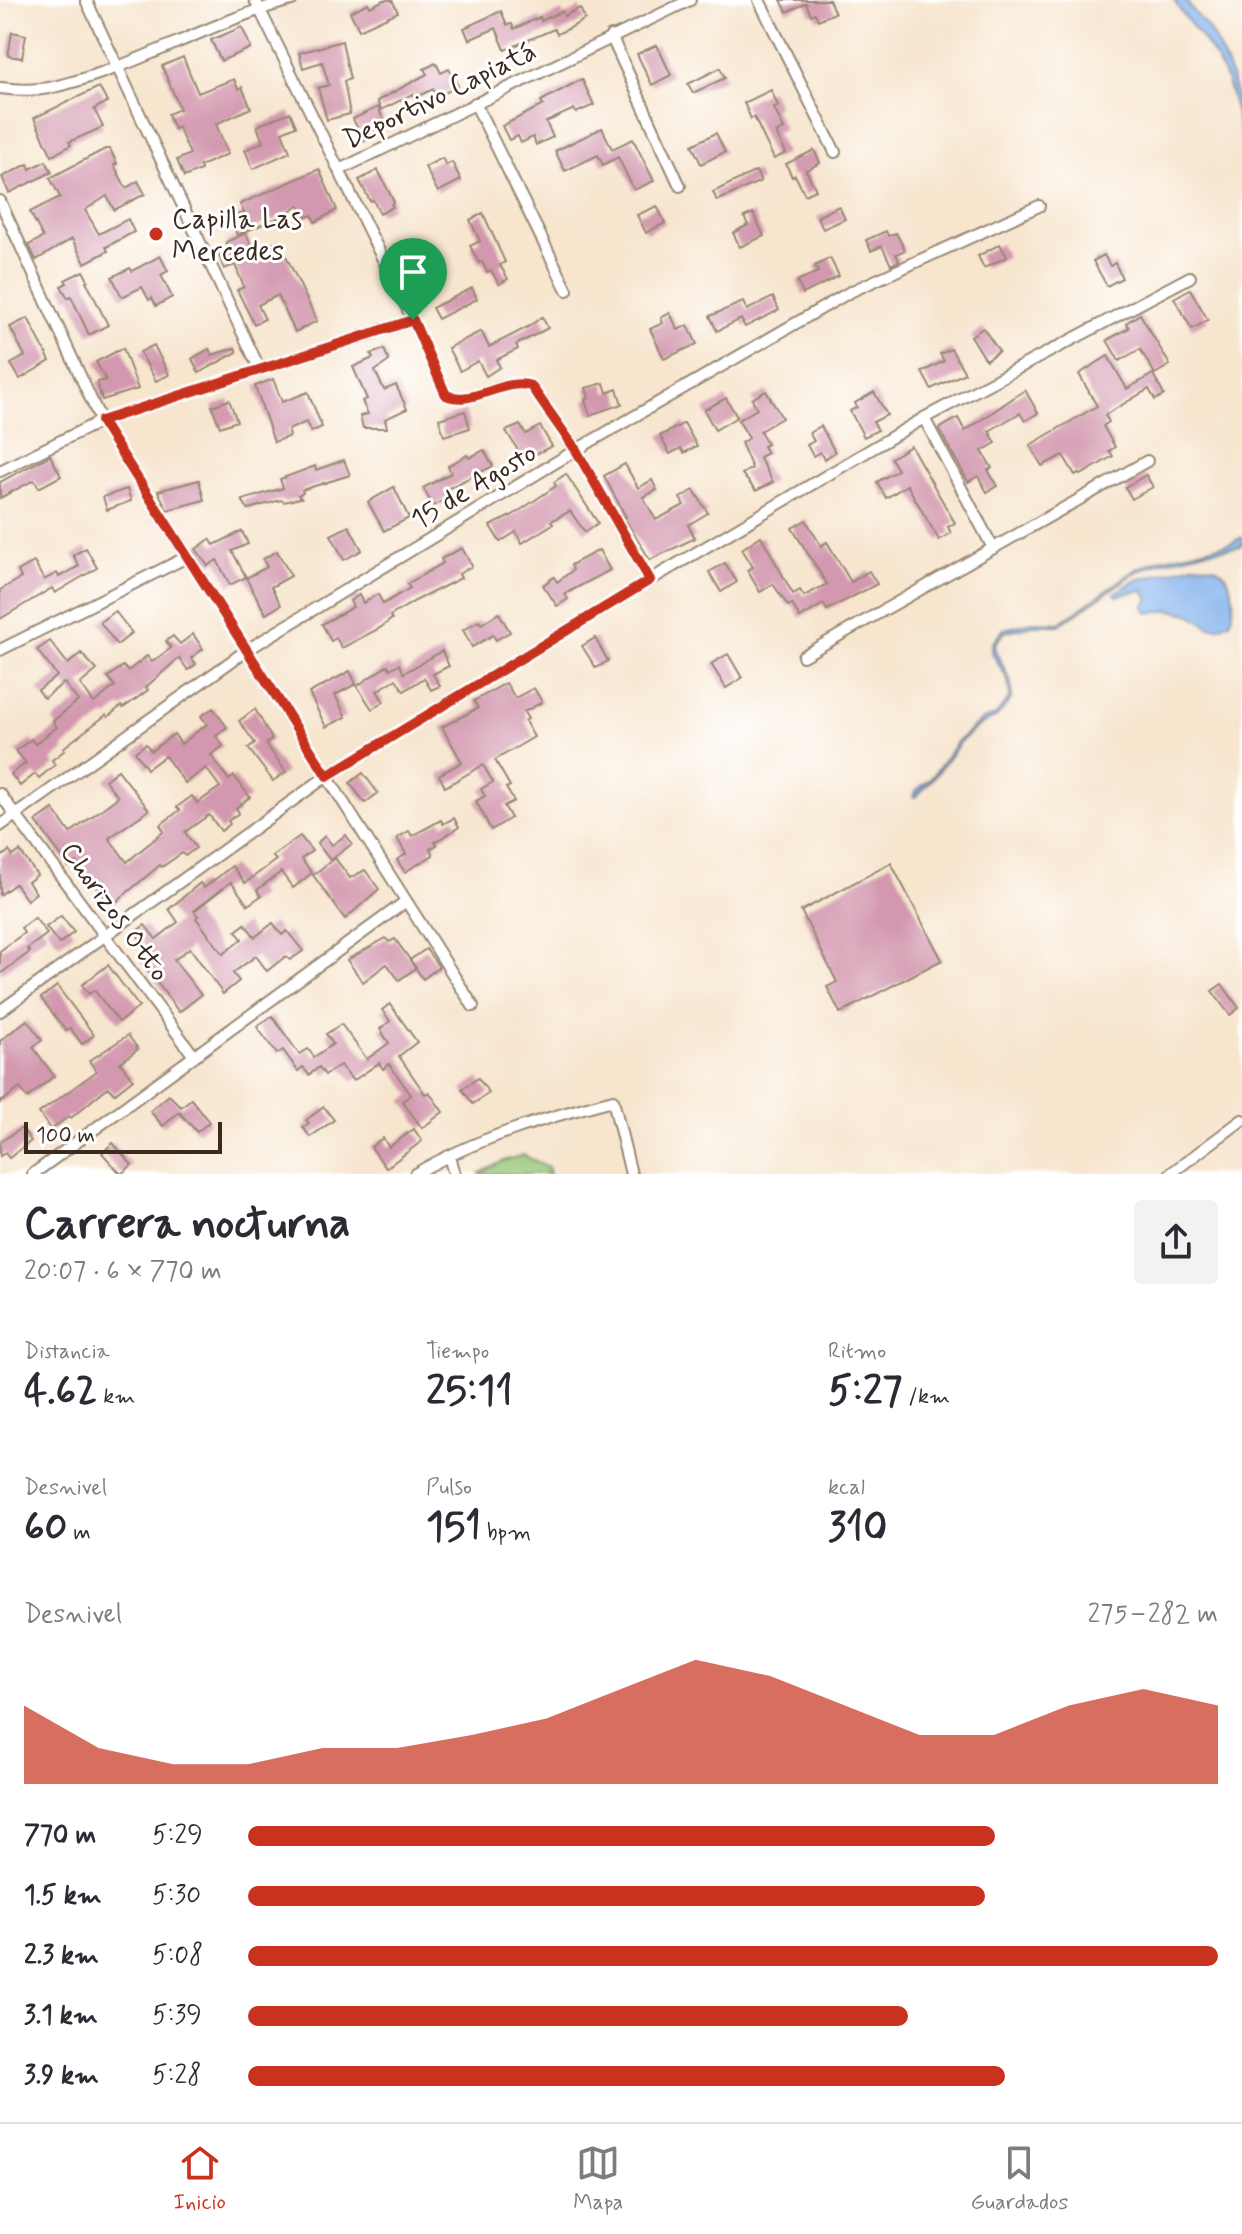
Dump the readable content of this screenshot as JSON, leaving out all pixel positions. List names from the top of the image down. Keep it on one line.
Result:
{"streets":{"street":["Deportivo Capiatá","15 de Agosto","Chorizos Otto"]},"crossings":[["15 de Agosto","Chorizos Otto"]],"places":["Capilla Las Mercedes"],"scale_bar":"100 m","page":{"scale":"100 m","heading":["Carrera nocturna","20:07 · 6 × 770 m"],"stats":[["Distancia","4.62 km"],["Tiempo","25:11"],["Ritmo","5:27 /km"],["Desnivel","60 m"],["Pulso","151 bpm"],["kcal","310"]],"chart":["Desnivel","275–282 m"],"list":[{"name":"770 m","note":"5:29"},{"name":"1.5 km","note":"5:30"},{"name":"2.3 km","note":"5:08"},{"name":"3.1 km","note":"5:39"},{"name":"3.9 km","note":"5:28"}],"tabs":["Inicio","Mapa","Guardados"]}}
